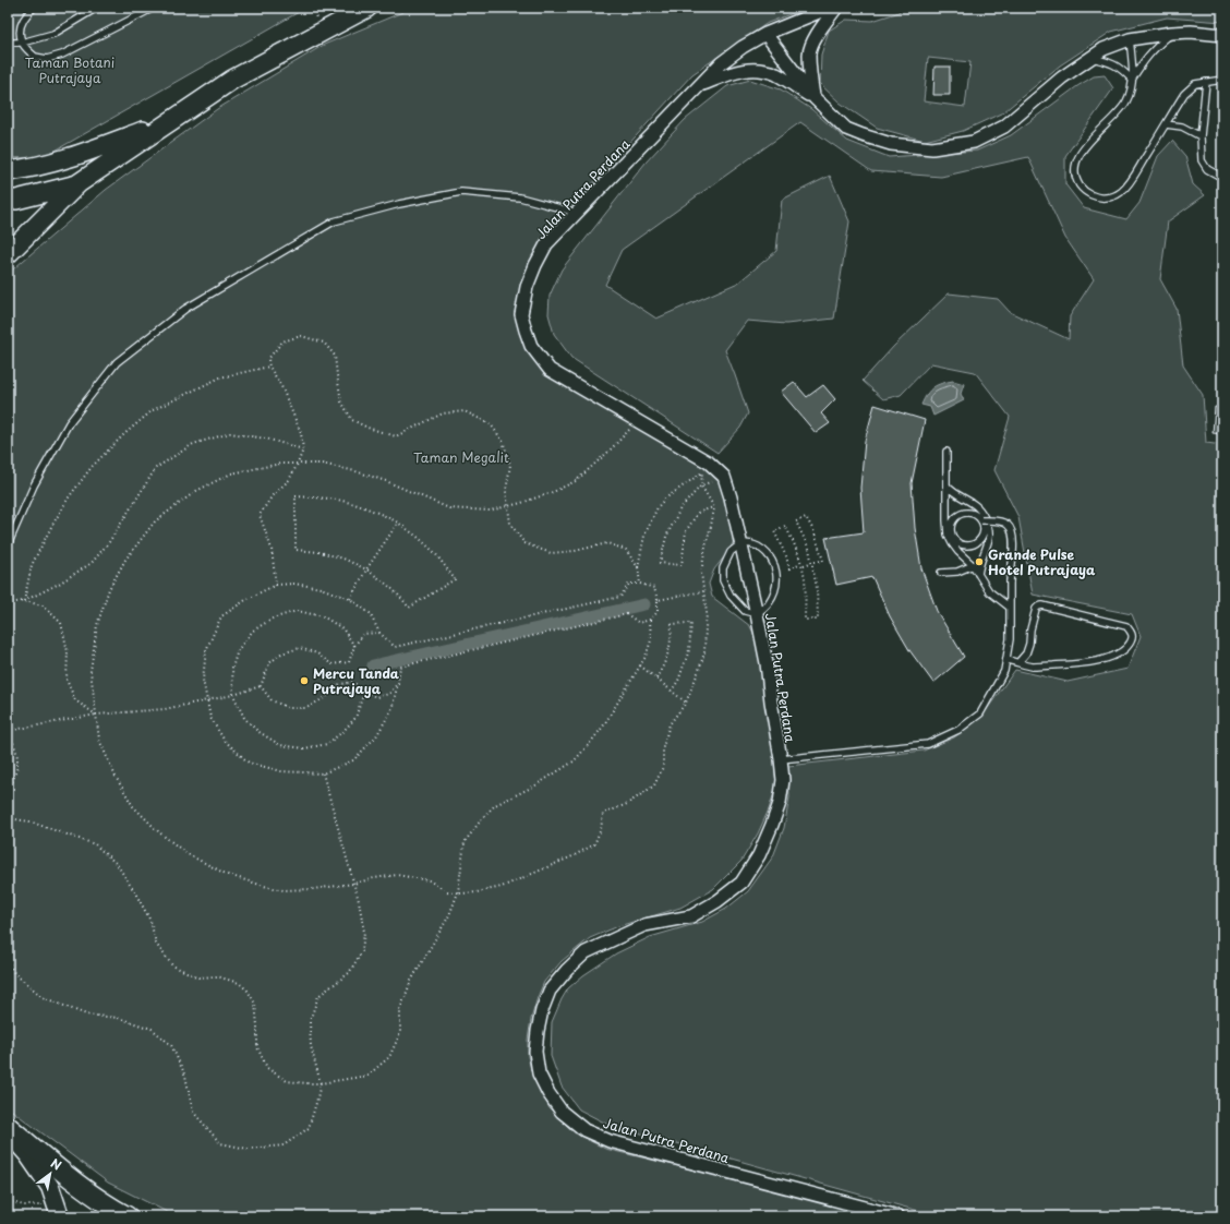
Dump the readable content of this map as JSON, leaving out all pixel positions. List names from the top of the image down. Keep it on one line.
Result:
{"streets":{"street":["Jalan Putra Perdana"]},"parks":["Taman Botani Putrajaya","Taman Megalit"],"places":["Grande Pulse Hotel Putrajaya","Mercu Tanda Putrajaya"],"north":"top right"}
